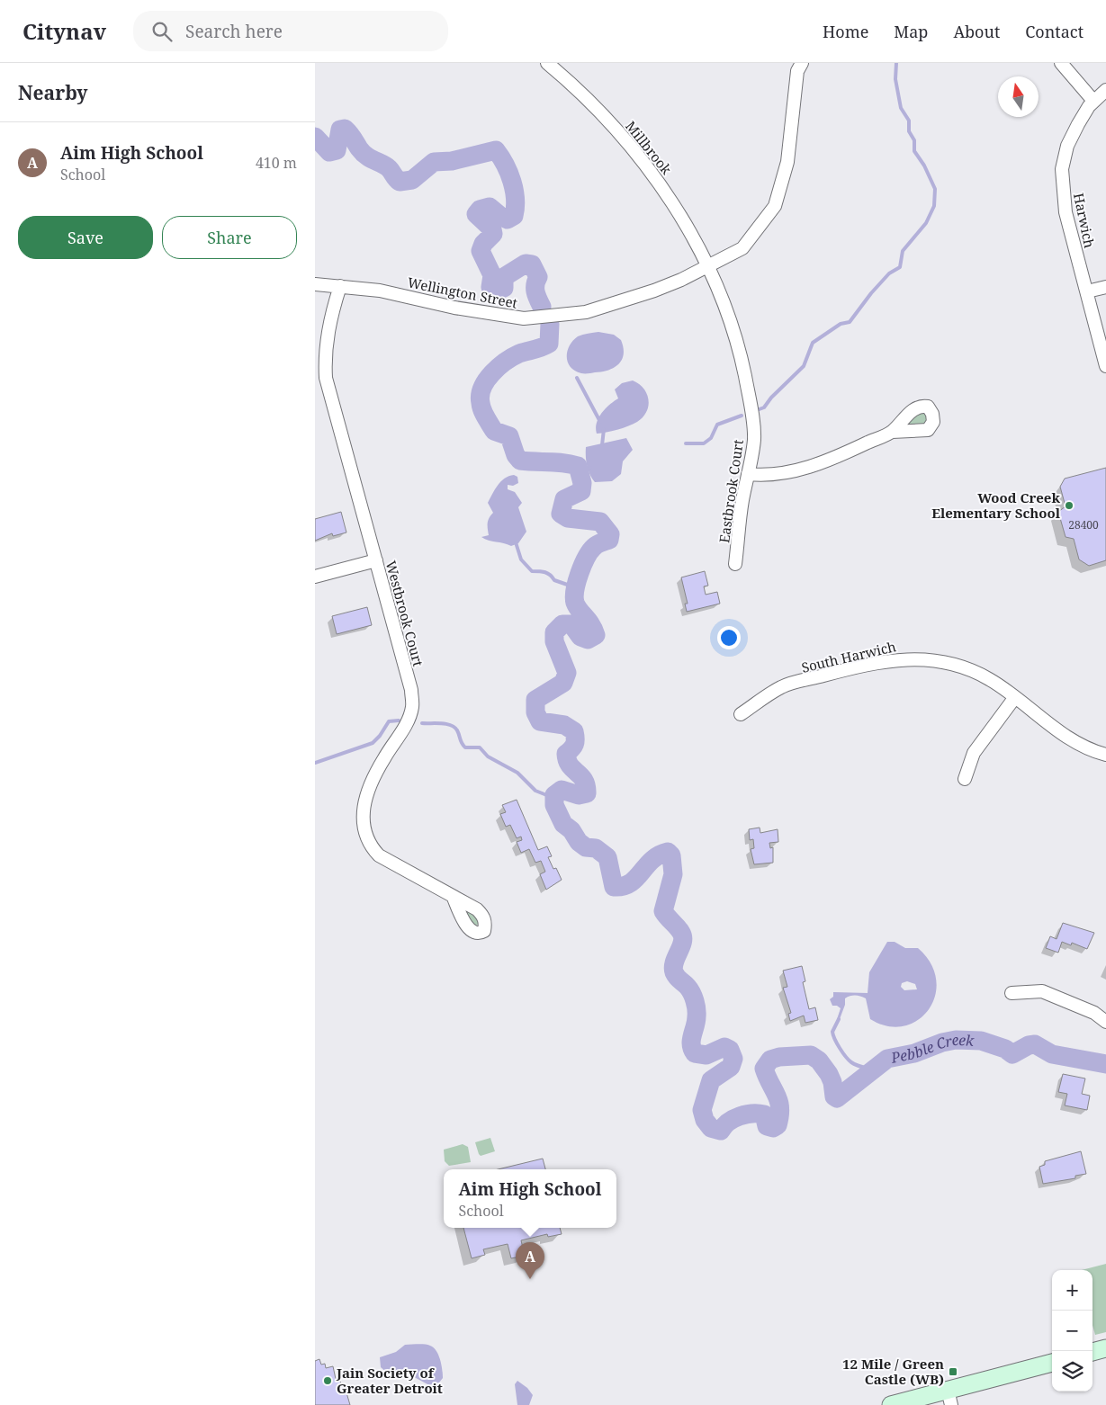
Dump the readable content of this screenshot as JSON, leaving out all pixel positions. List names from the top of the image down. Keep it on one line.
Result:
{"streets":{"street":["Millbrook","Harwich","Wellington Street","Eastbrook Court","Westbrook Court","South Harwich"]},"crossings":[["Millbrook","Wellington Street"],["Millbrook","Eastbrook Court"],["Wellington Street","Eastbrook Court"],["Wellington Street","Westbrook Court"]],"water":["Pebble Creek"],"places":{"other":["Wood Creek Elementary School","Jain Society of Greater Detroit"],"transit":["12 Mile / Green Castle (WB)"]},"house_numbers":["28400"],"north":"top","page":{"header":"Citynav","search":"Search here","nav":["Home","Map","About","Contact"],"heading":"Nearby","list":[{"mark":"A","name":"Aim High School","note":"School","value":"410 m"}],"buttons":["Save","Share"],"popup":["Aim High School","School"],"pins":"A","map_buttons":["+","−"]}}
